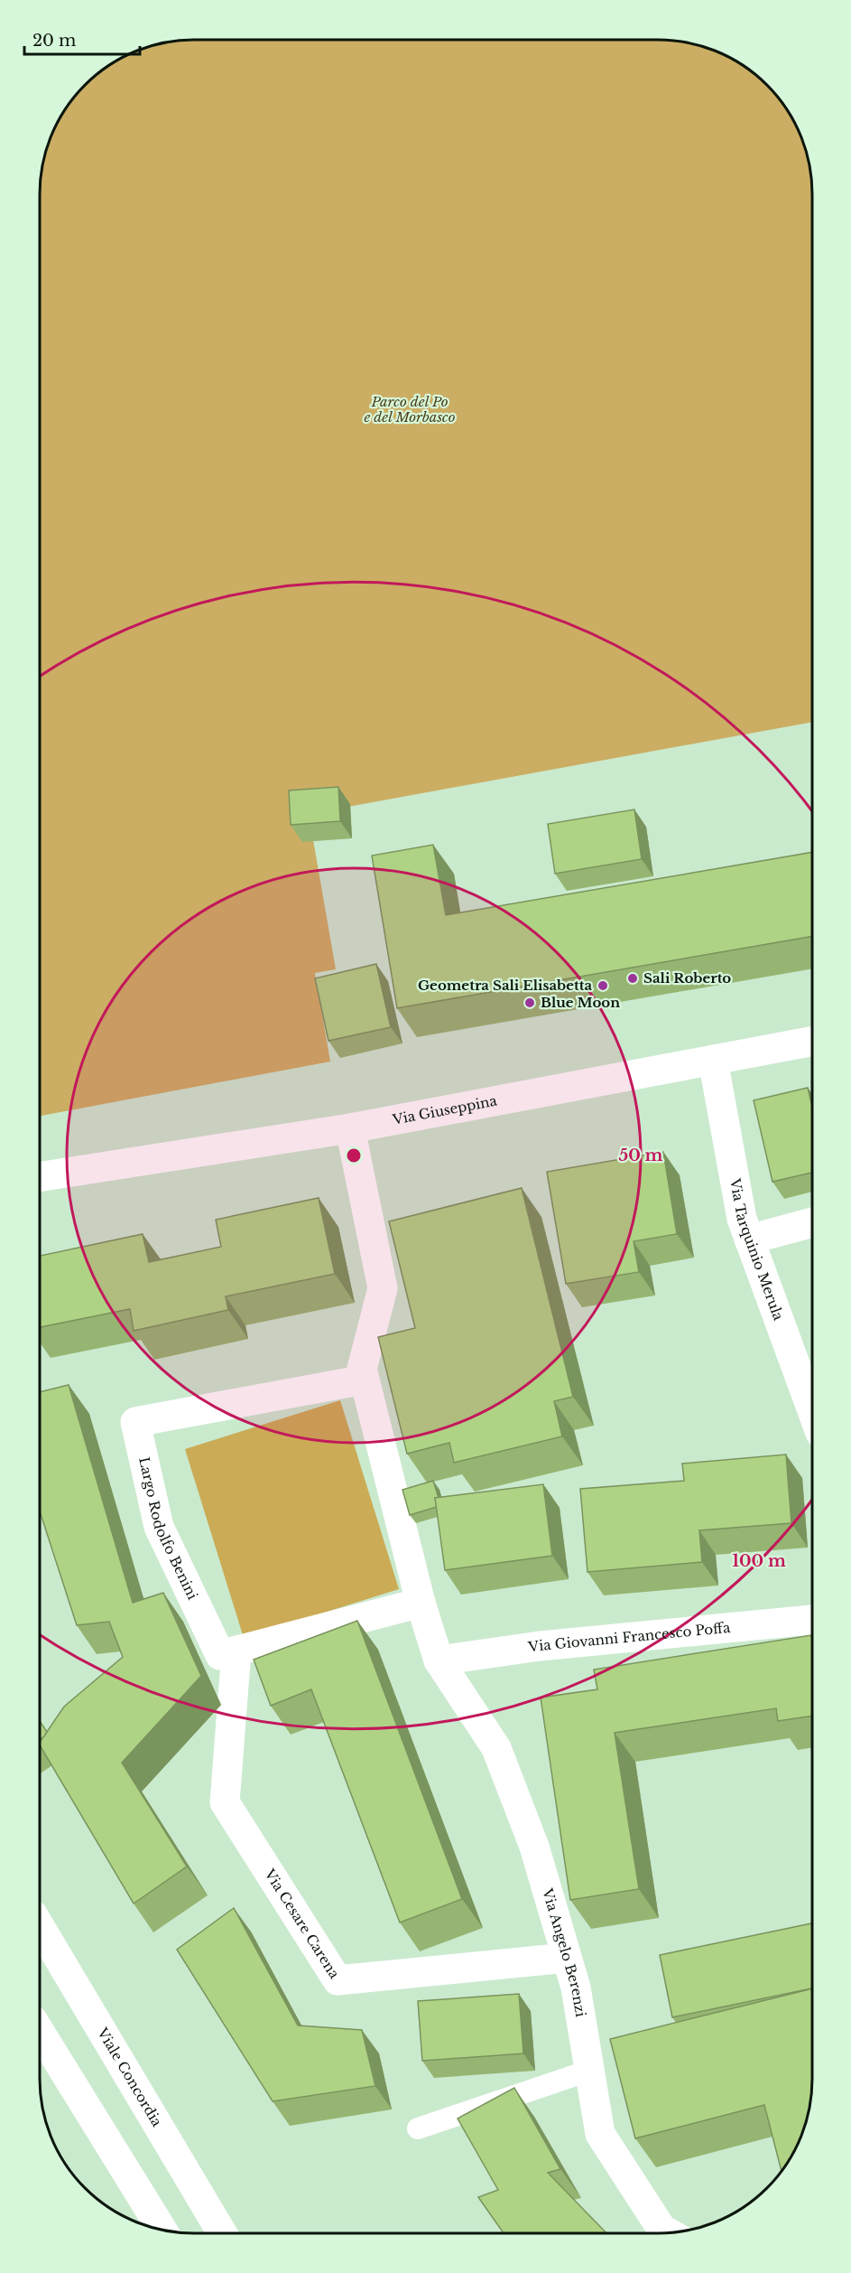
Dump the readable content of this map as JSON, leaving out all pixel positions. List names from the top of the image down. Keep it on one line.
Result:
{"streets":{"street":["Via Giuseppina","Via Tarquinio Merula","Largo Rodolfo Benini","Via Giovanni Francesco Poffa","Via Cesare Carena","Via Angelo Berenzi","Viale Concordia"]},"crossings":[["Via Giuseppina","Via Tarquinio Merula"],["Largo Rodolfo Benini","Via Cesare Carena"],["Via Giovanni Francesco Poffa","Via Angelo Berenzi"],["Via Cesare Carena","Via Angelo Berenzi"]],"parks":["Parco del Po e del Morbasco"],"places":["Sali Roberto","Geometra Sali Elisabetta","Blue Moon"],"scale_bar":"20 m","rings":["50 m","100 m"]}
